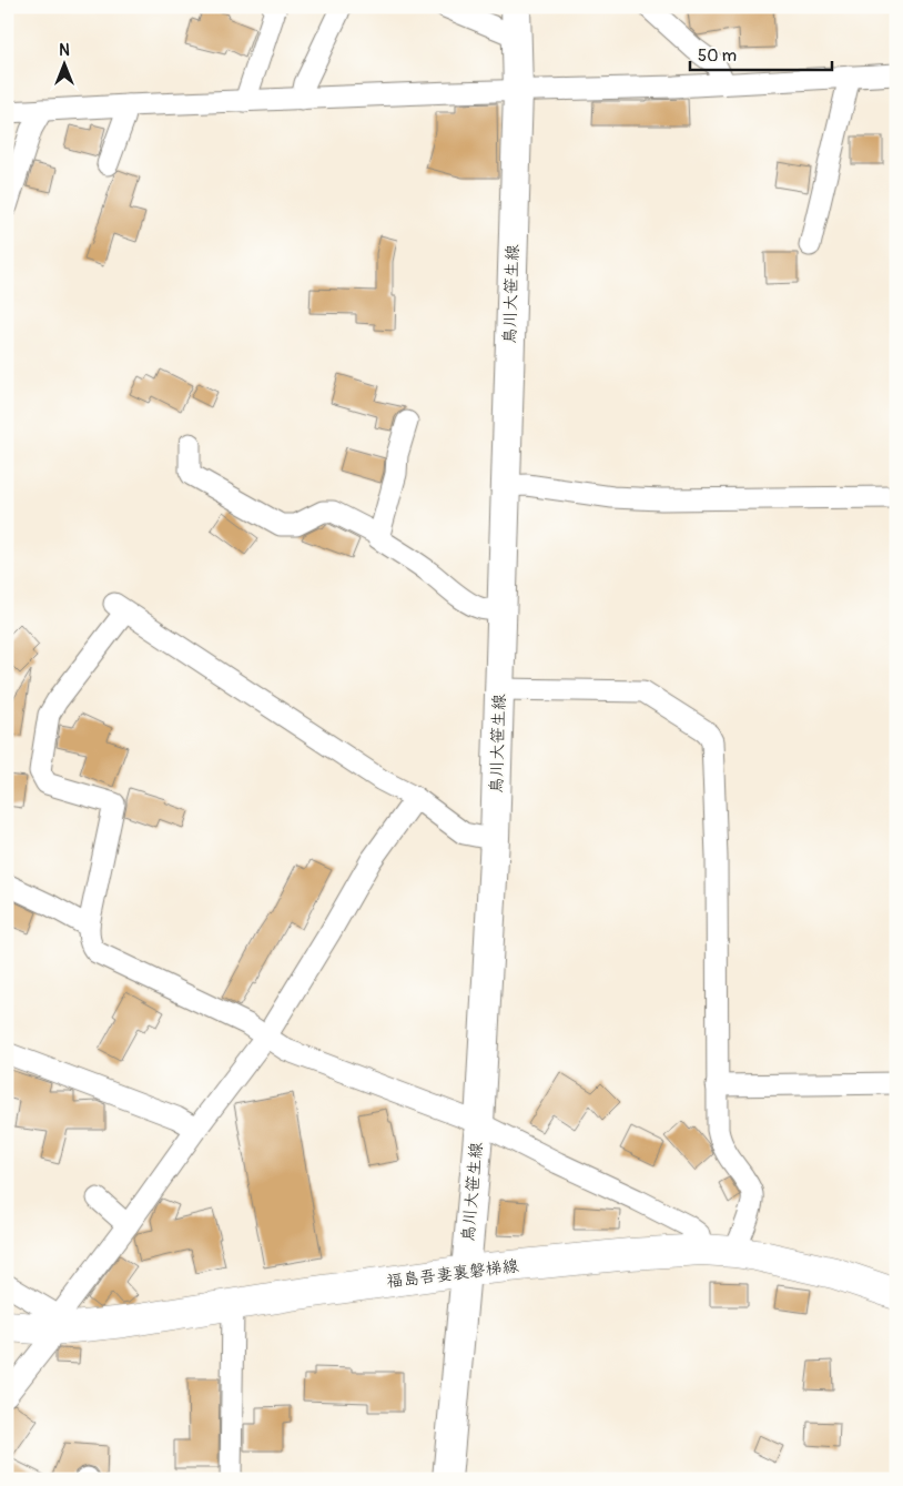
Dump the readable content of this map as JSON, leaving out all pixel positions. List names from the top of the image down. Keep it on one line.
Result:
{"streets":{"main road":["福島吾妻裏磐梯線"],"street":["鳥川大笹生線"]},"crossings":[["鳥川大笹生線","福島吾妻裏磐梯線"]],"scale_bar":"50 m","north":"top"}
